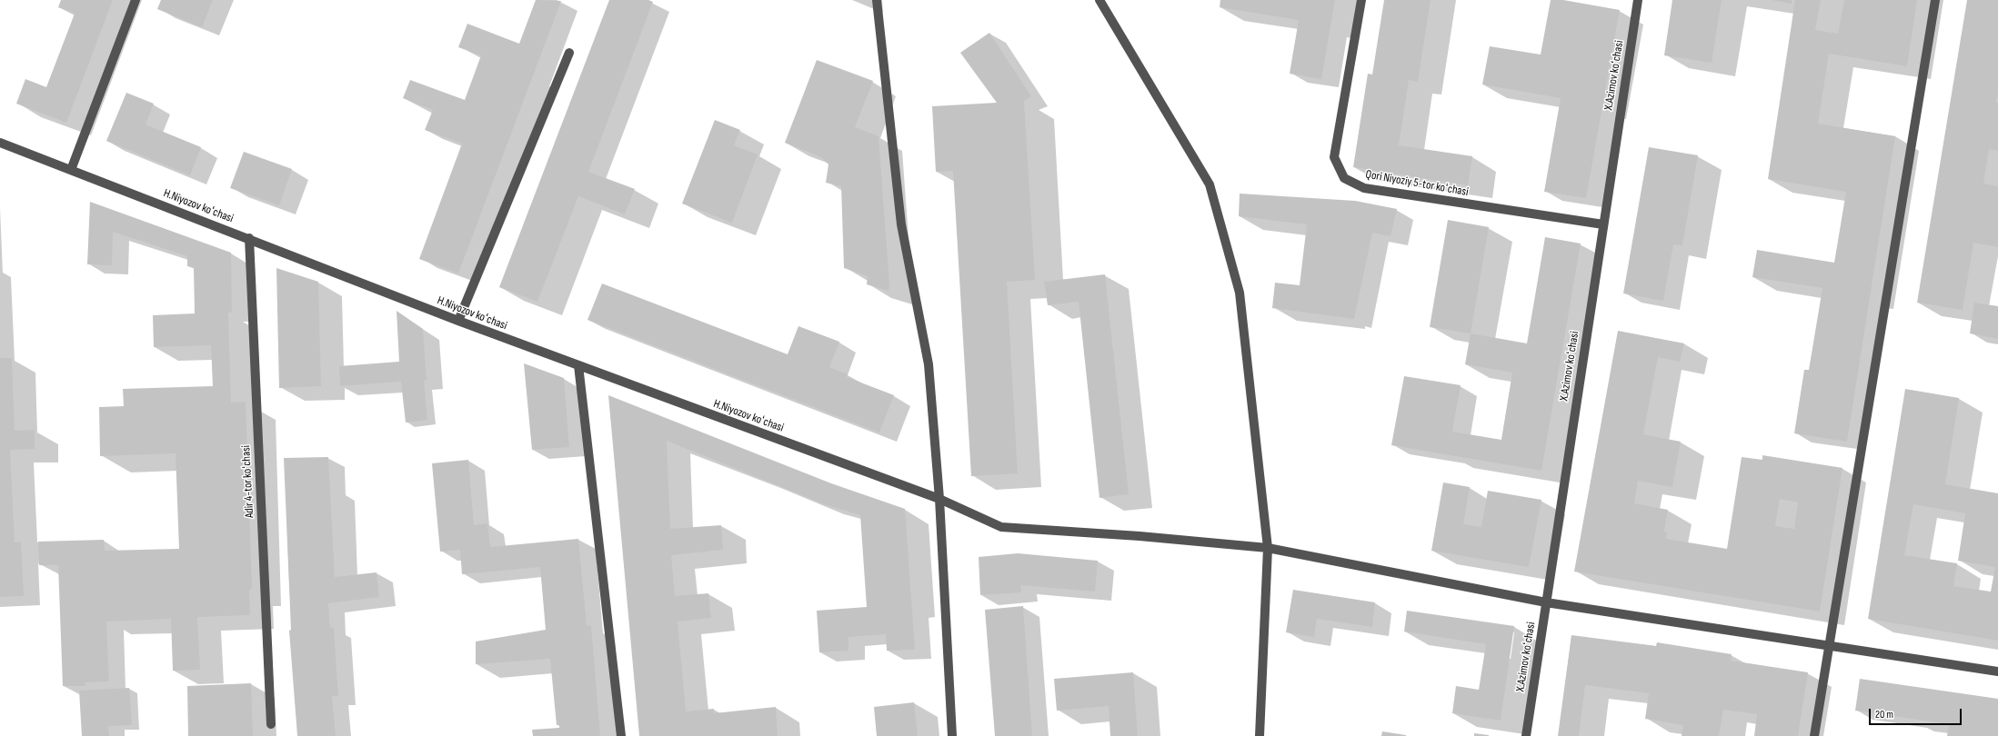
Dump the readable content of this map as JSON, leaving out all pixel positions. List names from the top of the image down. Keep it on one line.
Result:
{"streets":{"street":["X.Azimov koʻchasi","Qori Niyoziy 5-tor koʻchasi","H.Niyozov koʻchasi","Adir 4-tor koʻchasi"]},"crossings":[["X.Azimov koʻchasi","Qori Niyoziy 5-tor koʻchasi"],["X.Azimov koʻchasi","H.Niyozov koʻchasi"],["H.Niyozov koʻchasi","Adir 4-tor koʻchasi"]],"scale_bar":"20 m"}
